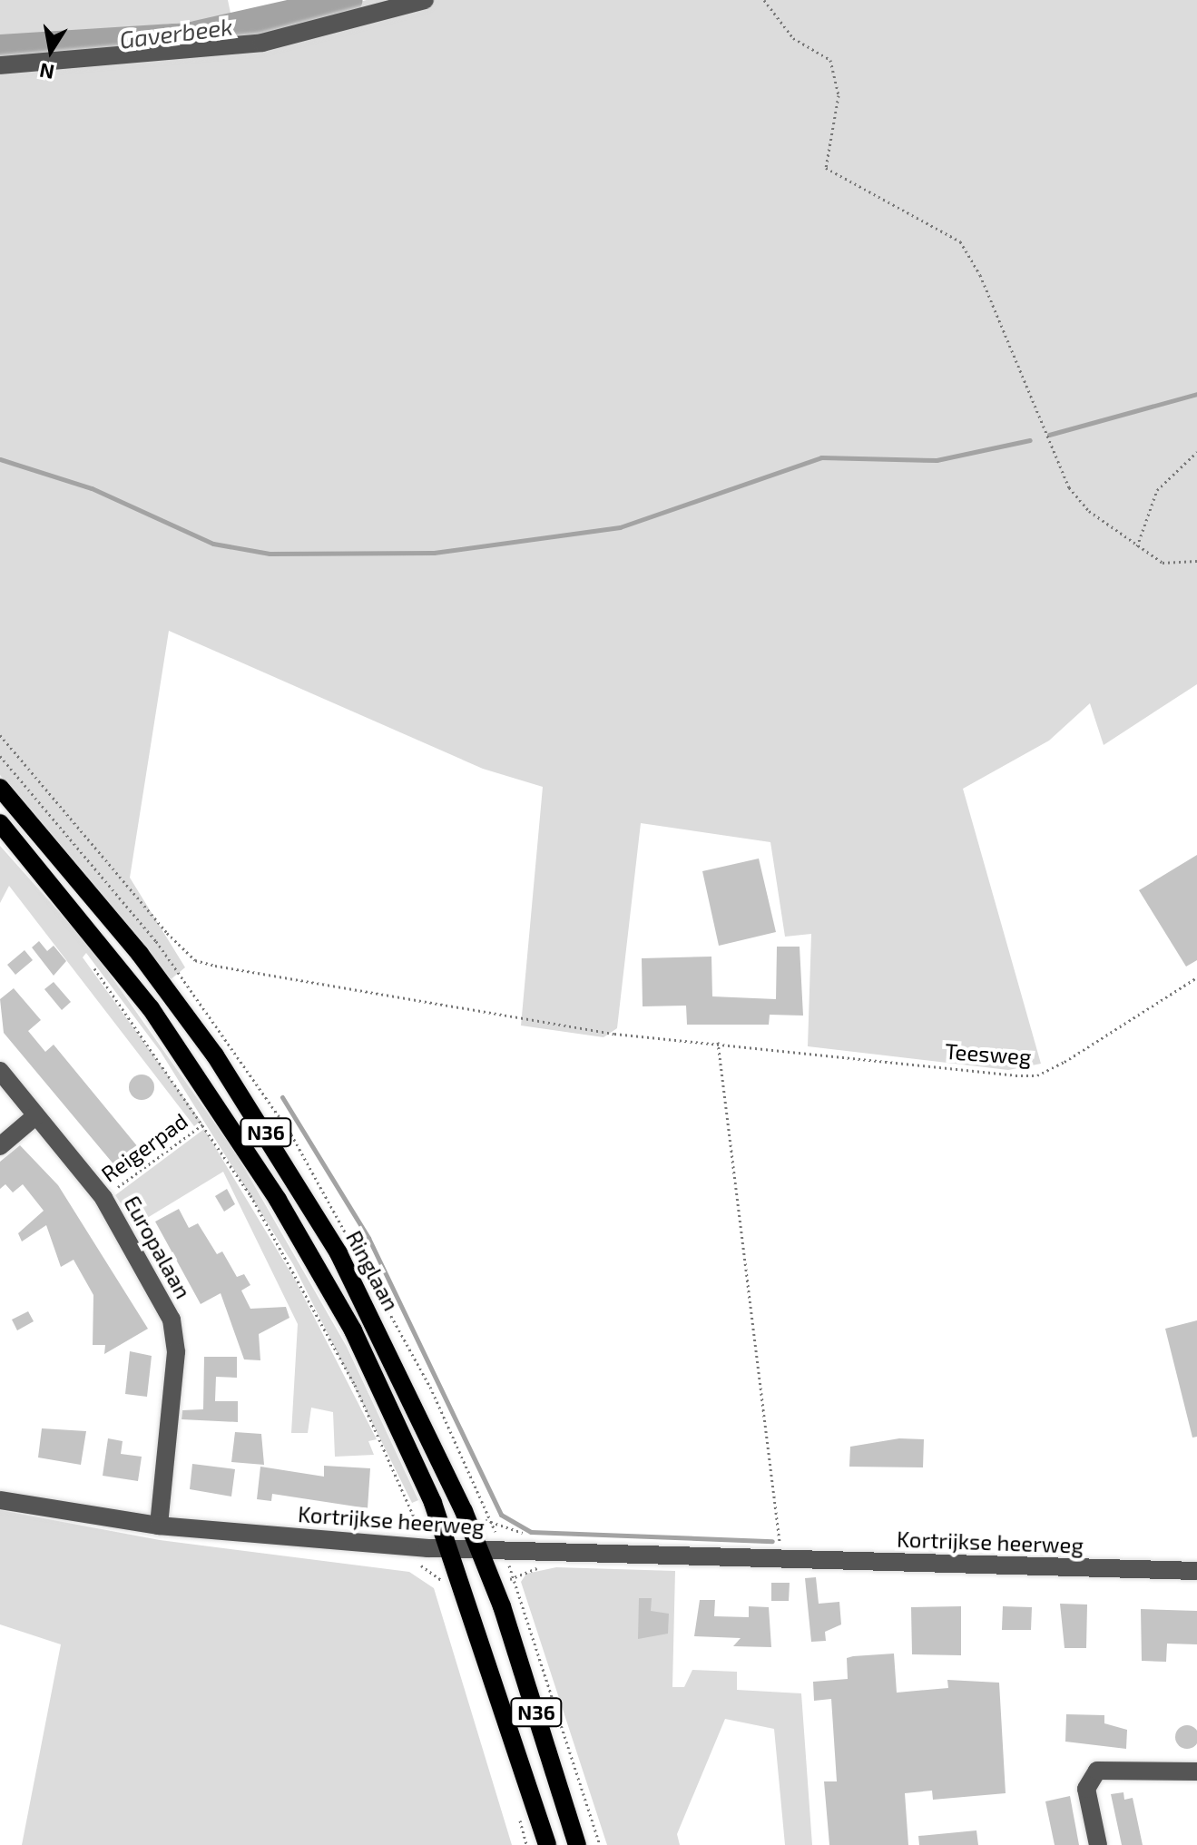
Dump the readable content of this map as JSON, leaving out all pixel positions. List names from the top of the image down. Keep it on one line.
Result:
{"streets":{"main road":["N36","Ringlaan"],"street":["Europalaan","Kortrijkse heerweg"],"path":["Teesweg","Reigerpad"]},"crossings":[["N36","Kortrijkse heerweg"],["Reigerpad","Europalaan"],["Europalaan","Kortrijkse heerweg"],["Ringlaan","Kortrijkse heerweg"]],"water":["Gaverbeek"],"north":"bottom"}
